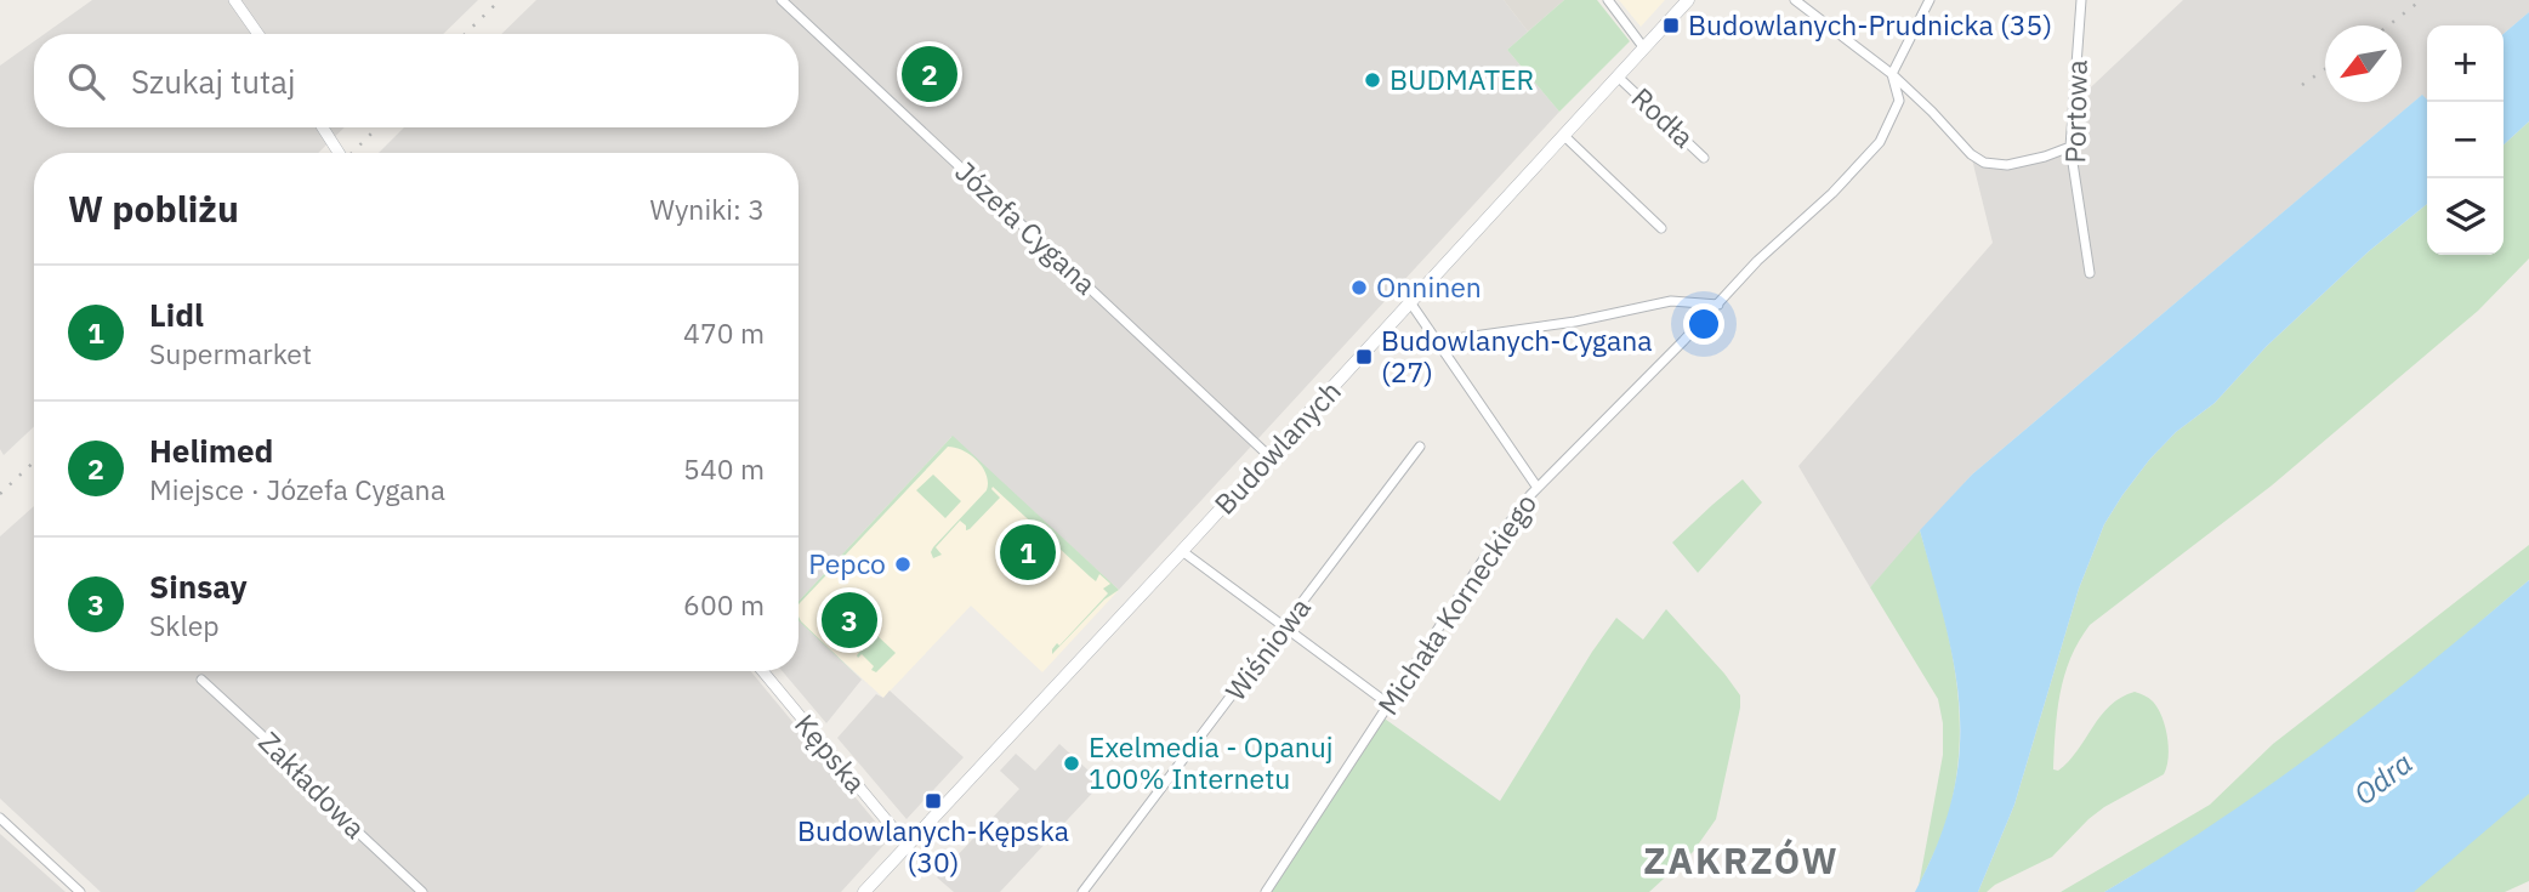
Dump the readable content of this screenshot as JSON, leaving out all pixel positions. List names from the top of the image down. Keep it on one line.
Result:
{"streets":{"main road":["Budowlanych"],"street":["Portowa","Rodła","Józefa Cygana","Michała Korneckiego","Wiśniowa","Kępska","Zakładowa"]},"crossings":[["Rodła","Budowlanych"],["Józefa Cygana","Budowlanych"],["Budowlanych","Kępska"]],"districts":["ZAKRZÓW"],"water":["Odra"],"places":{"transit":["Budowlanych-Prudnicka (35)","Budowlanych-Cygana (27)","Budowlanych-Kępska (30)"],"other":["BUDMATER","Onninen","Pepco","Exelmedia - Opanuj 100% Internetu"]},"north":"bottom left","page":{"map_buttons":["+","−"],"search":"Szukaj tutaj","pins":["2","1","3"],"heading":["W pobliżu","Wyniki: 3"],"list":[{"mark":"1","name":"Lidl","note":"Supermarket","value":"470 m"},{"mark":"2","name":"Helimed","note":"Miejsce · Józefa Cygana","value":"540 m"},{"mark":"3","name":"Sinsay","note":"Sklep","value":"600 m"}]}}
